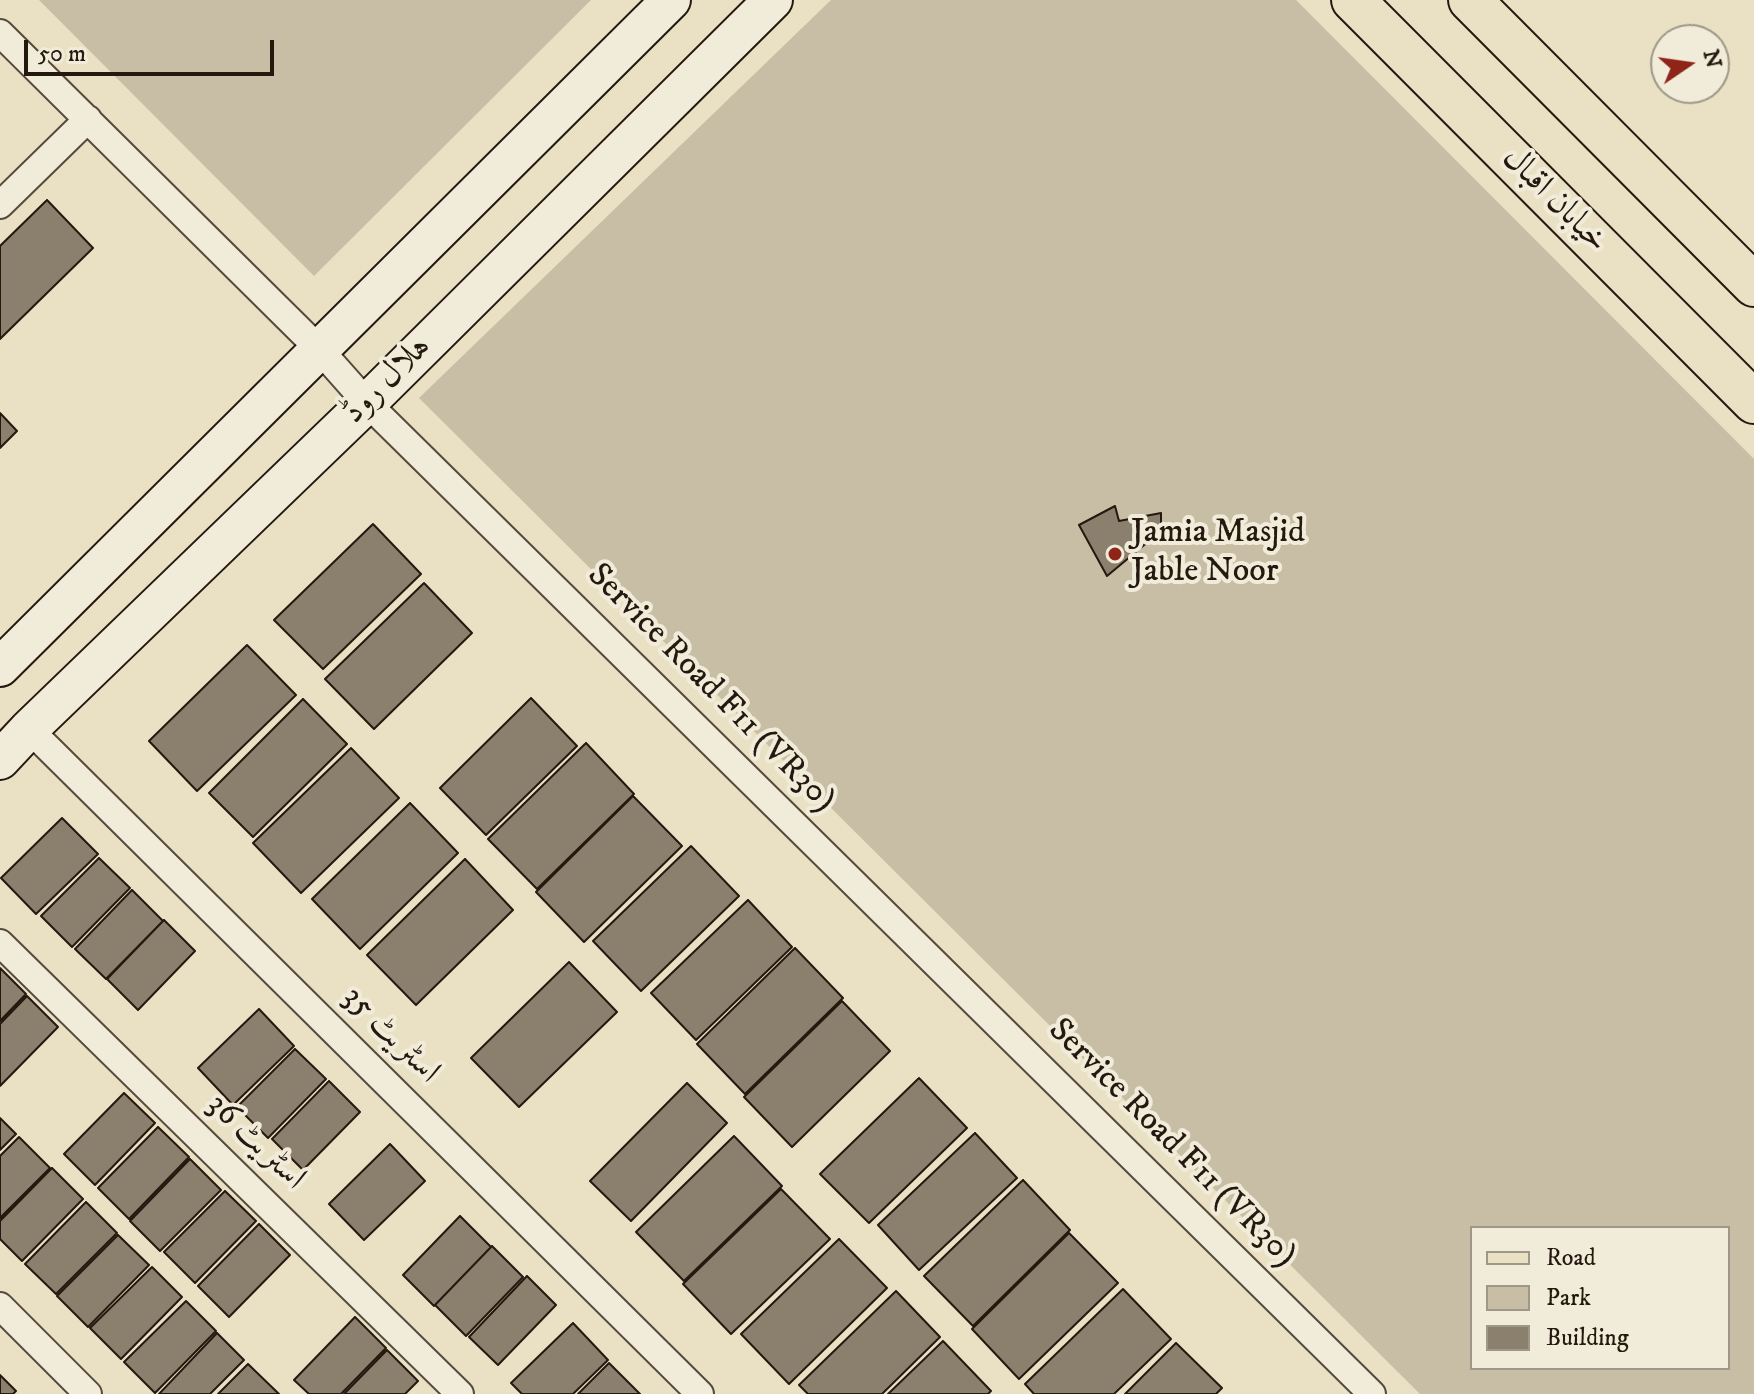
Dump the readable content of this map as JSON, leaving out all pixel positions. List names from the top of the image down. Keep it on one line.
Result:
{"streets":{"main road":["خیابان اقبال"],"street":["ہلال روڈ","Service Road F11 (VR30)","اسٹریٹ 35","اسٹریٹ 36"]},"crossings":[["ہلال روڈ","Service Road F11 (VR30)"],["ہلال روڈ","اسٹریٹ 35"]],"places":["Jamia Masjid Jable Noor"],"legend":["Road","Park","Building"],"scale_bar":"50 m","north":"right"}
